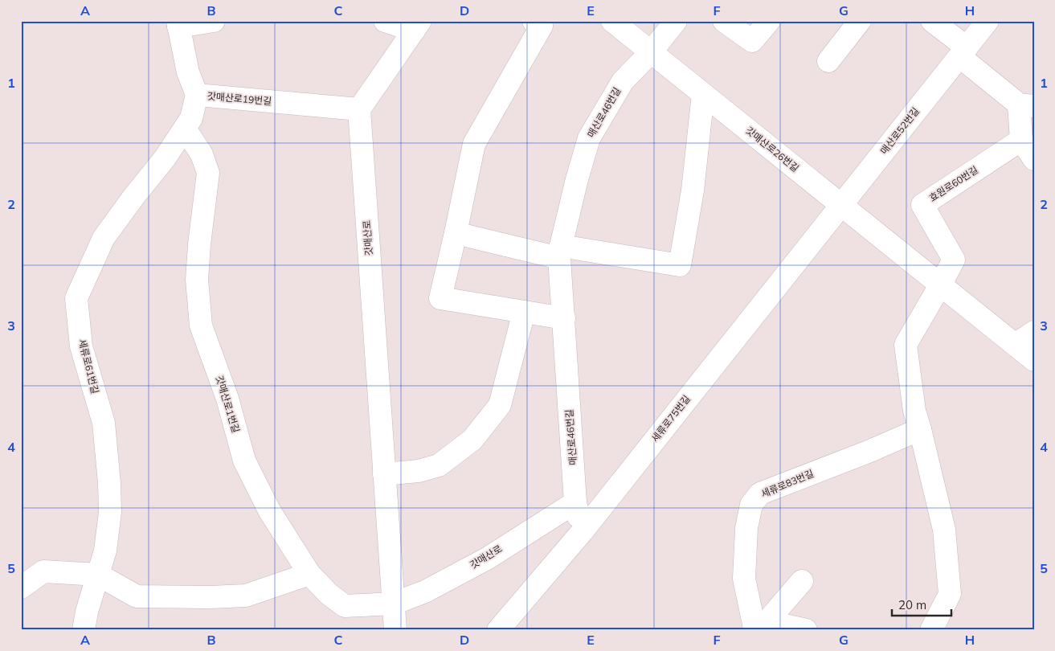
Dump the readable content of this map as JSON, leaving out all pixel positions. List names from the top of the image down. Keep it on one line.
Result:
{"streets":{"street":["갓매산로19번길","매산로46번길","매산로52번길","갓매산로26번길","효원로60번길","갓매산로","세류로61번길","갓매산로1번길","세류로75번길","세류로83번길"]},"crossings":[["갓매산로19번길","갓매산로"],["갓매산로19번길","세류로61번길"],["매산로46번길","갓매산로26번길"],["매산로46번길","갓매산로"],["매산로46번길","세류로75번길"],["매산로52번길","갓매산로26번길"],["매산로52번길","세류로75번길"],["갓매산로26번길","세류로75번길"],["갓매산로","갓매산로1번길"],["세류로61번길","갓매산로1번길"]],"scale_bar":"20 m","grid":{"columns":["A","B","C","D","E","F","G","H"],"rows":["1","2","3","4","5"]}}
